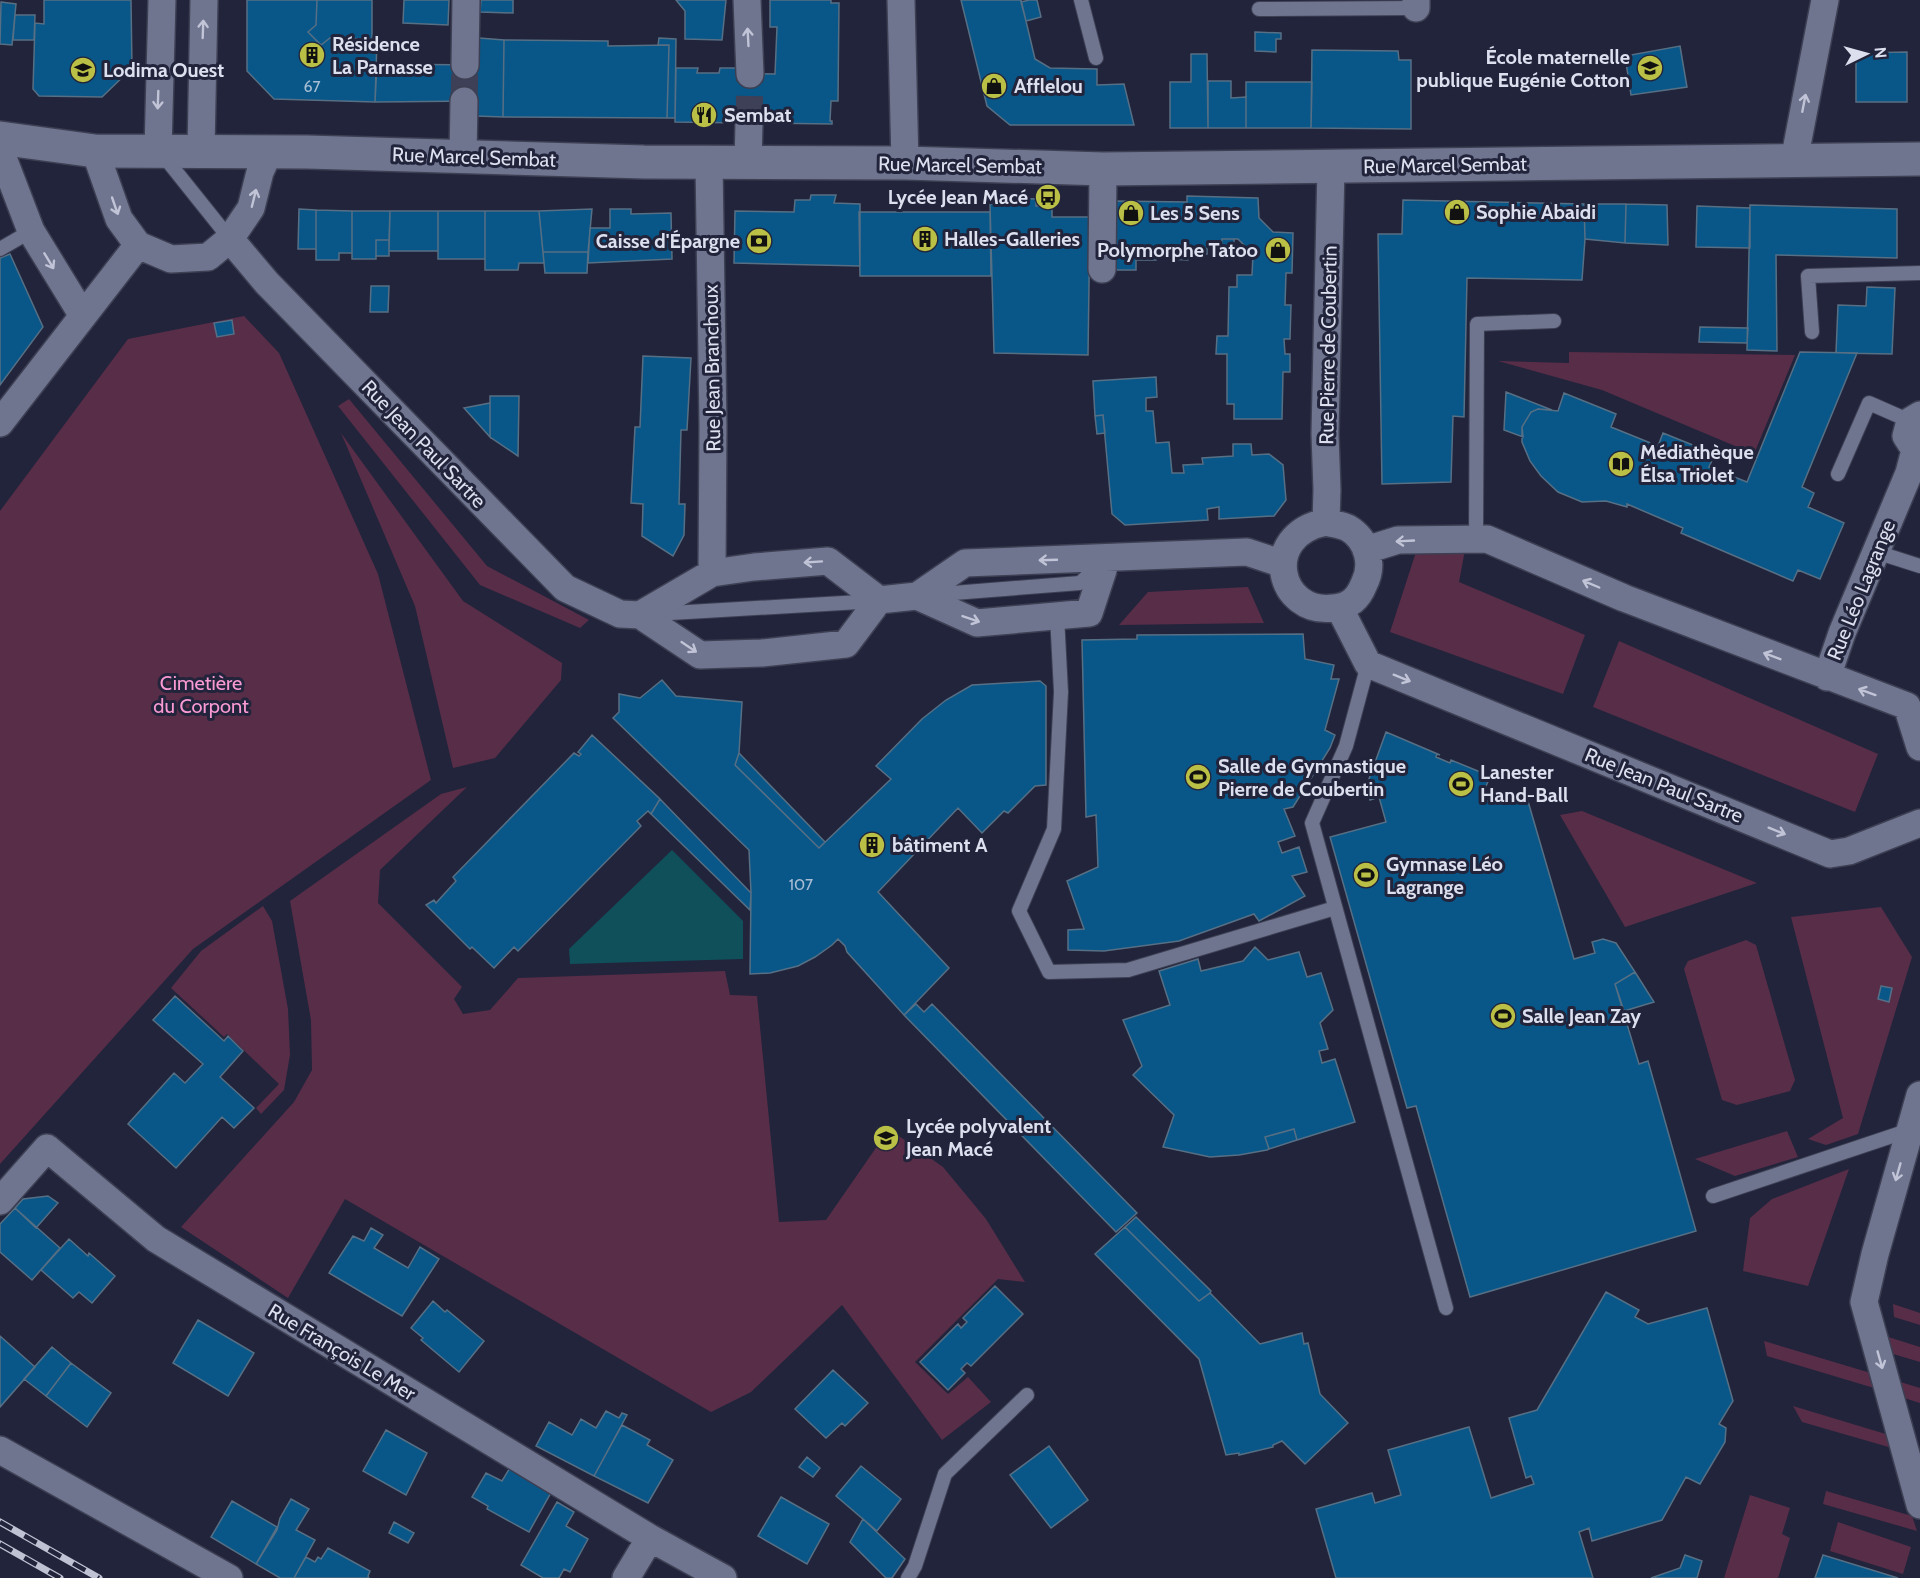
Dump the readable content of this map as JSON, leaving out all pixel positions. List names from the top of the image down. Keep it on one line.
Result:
{"streets":{"street":["Rue Marcel Sembat","Rue Pierre de Coubertin","Rue Jean Branchoux","Rue Jean Paul Sartre","Rue Léo Lagrange","Rue François Le Mer"]},"crossings":[["Rue Marcel Sembat","Rue Pierre de Coubertin"],["Rue Marcel Sembat","Rue Jean Branchoux"]],"parks":["Cimetière du Corpont"],"places":{"building":["Résidence La Parnasse","Halles-Galleries","bâtiment A"],"school or university":["École maternelle publique Eugénie Cotton","Lodima Ouest","Lycée polyvalent Jean Macé"],"shop":["Afflelou","Sophie Abaidi","Les 5 Sens","Polymorphe Tatoo"],"restaurant":["Sembat"],"bus stop":["Lycée Jean Macé"],"bank":["Caisse d'Épargne"],"library":["Médiathèque Élsa Triolet"],"sports":["Salle de Gymnastique Pierre de Coubertin","Lanester Hand-Ball","Gymnase Léo Lagrange","Salle Jean Zay"]},"house_numbers":["67","107"],"north":"right"}
